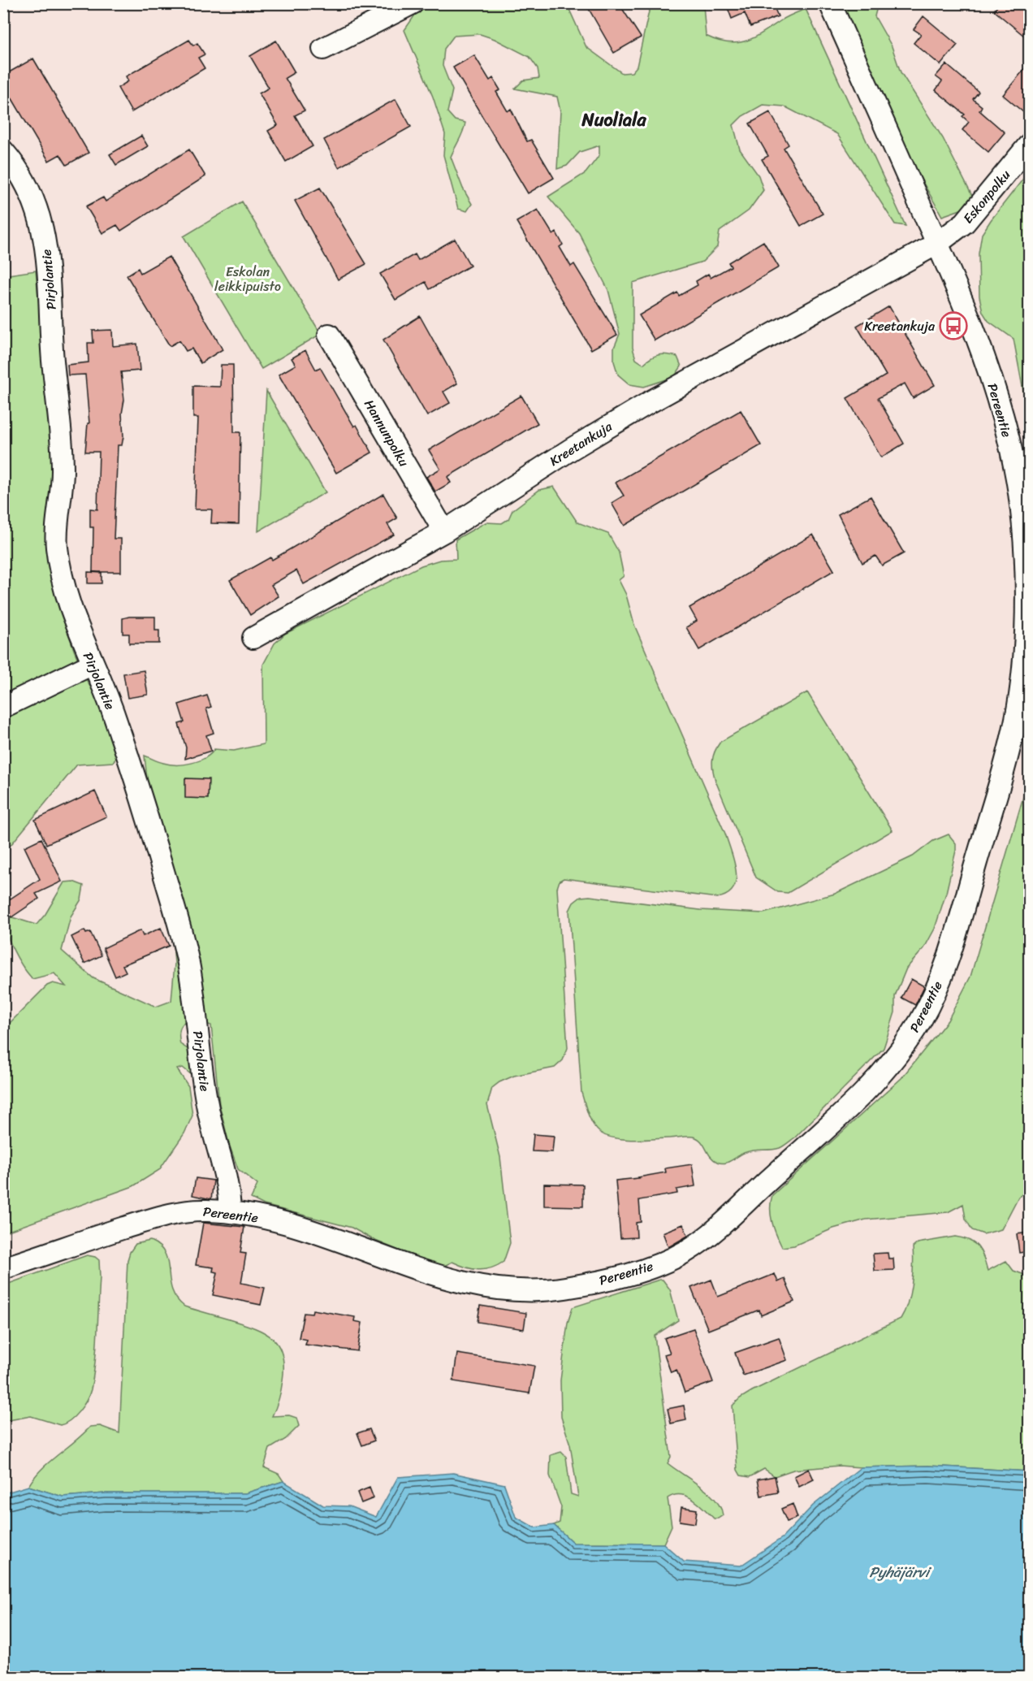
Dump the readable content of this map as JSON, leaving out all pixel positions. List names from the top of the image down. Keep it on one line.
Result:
{"streets":{"street":["Eskonpolku","Pirjolantie","Pereentie","Hannunpolku","Kreetankuja"]},"crossings":[["Eskonpolku","Pereentie"],["Eskonpolku","Kreetankuja"],["Pirjolantie","Pereentie"],["Pereentie","Kreetankuja"],["Hannunpolku","Kreetankuja"]],"districts":["Nuoliala"],"water":["Pyhäjärvi"],"parks":["Eskolan leikkipuisto"],"places":{"bus stop":["Kreetankuja"]}}
